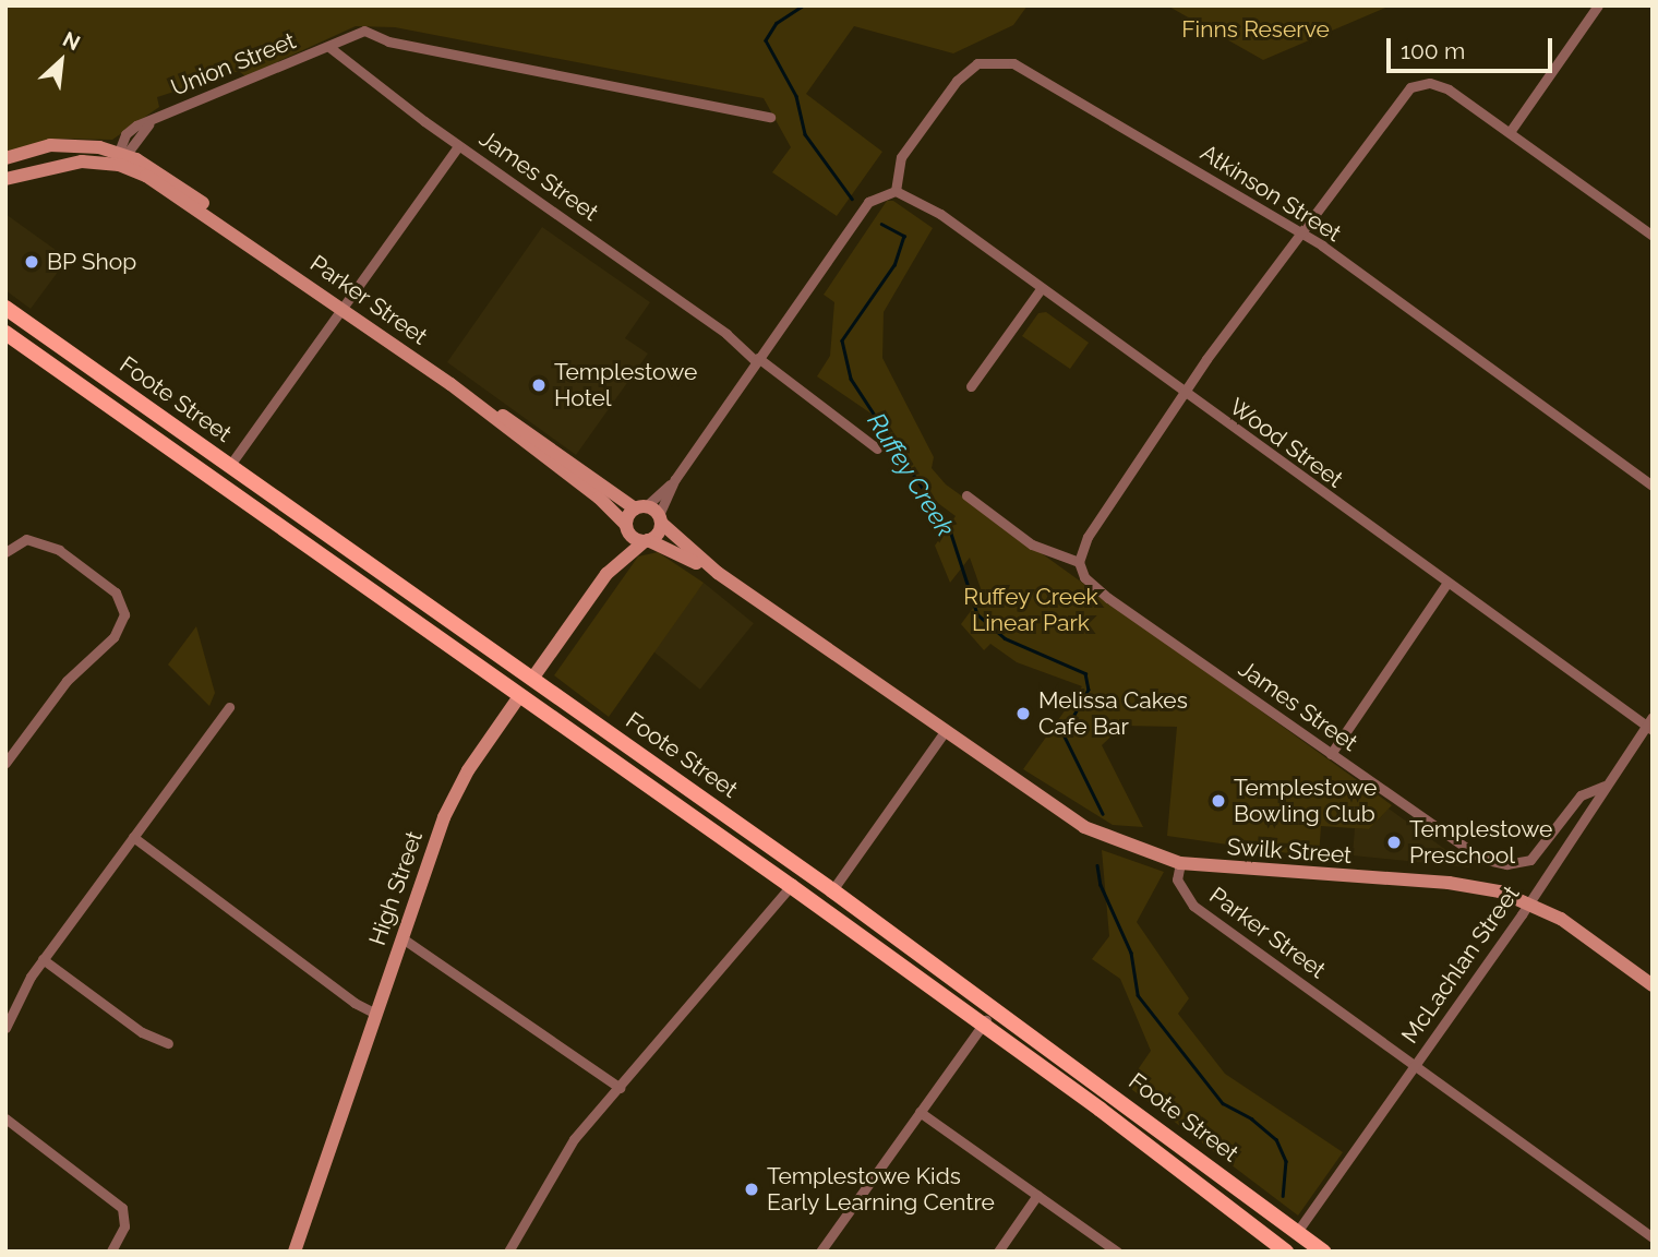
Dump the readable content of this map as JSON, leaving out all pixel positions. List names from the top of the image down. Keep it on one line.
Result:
{"streets":{"main road":["Parker Street","Foote Street","Swilk Street","High Street"],"street":["Union Street","James Street","Atkinson Street","Wood Street","McLachlan Street"]},"crossings":[["Union Street","James Street"],["Union Street","Parker Street"],["James Street","McLachlan Street"],["Atkinson Street","Wood Street"],["Parker Street","Swilk Street"],["Parker Street","High Street"],["Parker Street","McLachlan Street"],["Foote Street","High Street"],["Foote Street","McLachlan Street"],["Wood Street","McLachlan Street"],["Swilk Street","McLachlan Street"]],"water":["Ruffey Creek"],"parks":["Finns Reserve","Ruffey Creek Linear Park"],"places":["BP Shop","Templestowe Hotel","Melissa Cakes Cafe Bar","Templestowe Bowling Club","Templestowe Preschool","Templestowe Kids Early Learning Centre"],"scale_bar":"100 m","north":"top right"}
